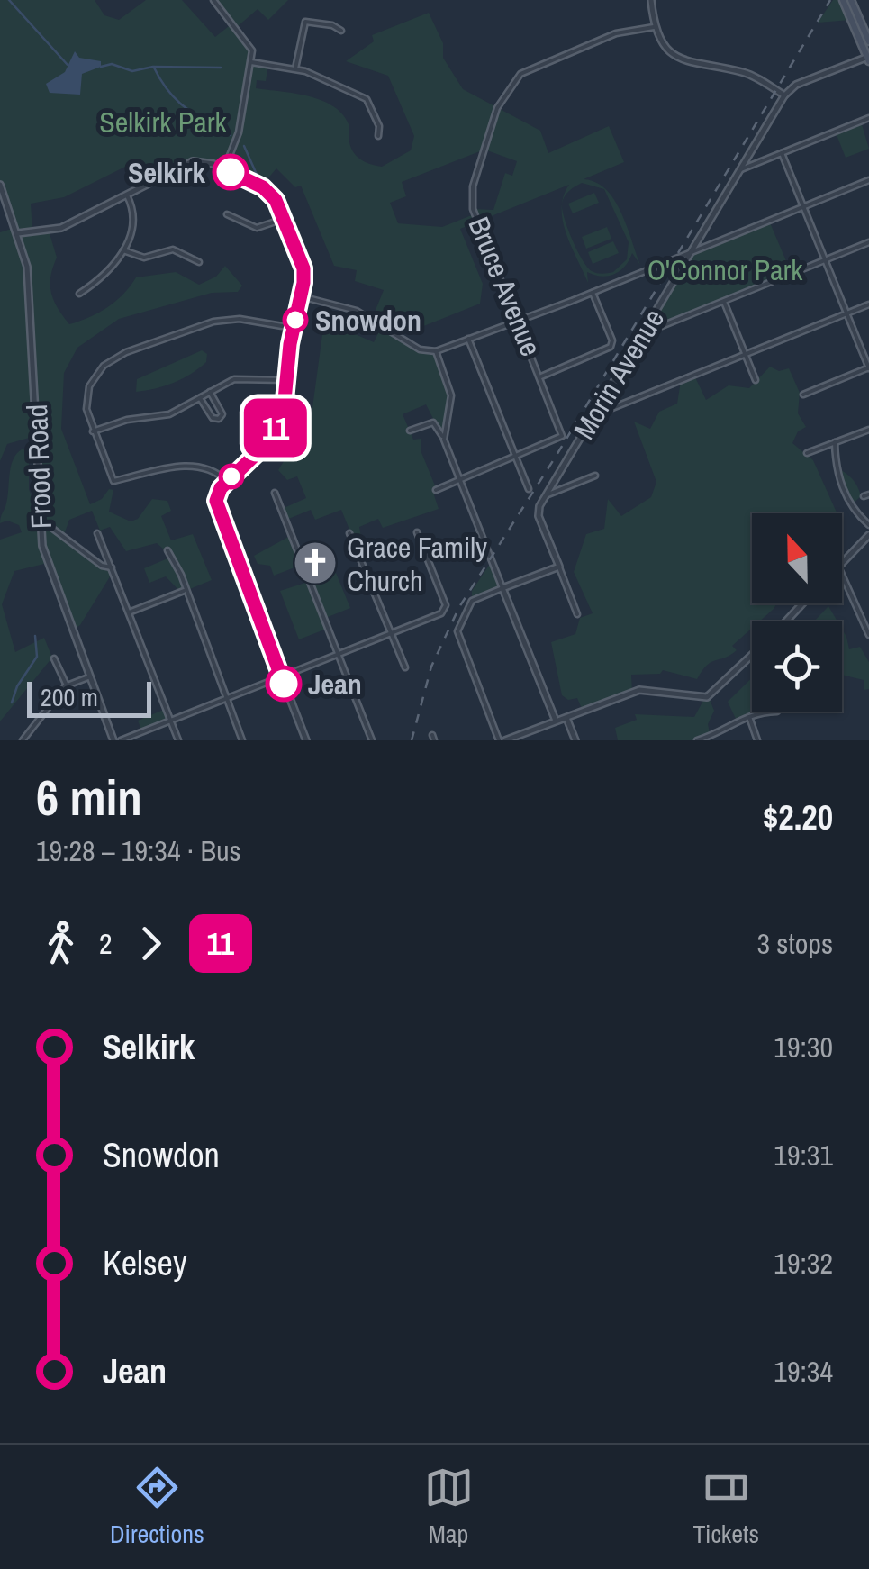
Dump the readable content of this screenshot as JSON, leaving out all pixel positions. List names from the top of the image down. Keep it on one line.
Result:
{"streets":{"street":["Bruce Avenue","Morin Avenue","Frood Road"]},"parks":["Selkirk Park","O'Connor Park"],"places":{"other":["Selkirk","Snowdon","Jean"],"church":["Grace Family Church"]},"lines":["bus line 11"],"scale_bar":"200 m","north":"top","page":{"on_map":"11","scale":"200 m","heading":["6 min","19:28 – 19:34 · Bus","$2.20"],"legs":["2","11","3 stops"],"list":[{"name":"Selkirk","value":"19:30"},{"name":"Snowdon","value":"19:31"},{"name":"Kelsey","value":"19:32"},{"name":"Jean","value":"19:34"}],"tabs":["Directions","Map","Tickets"]}}
